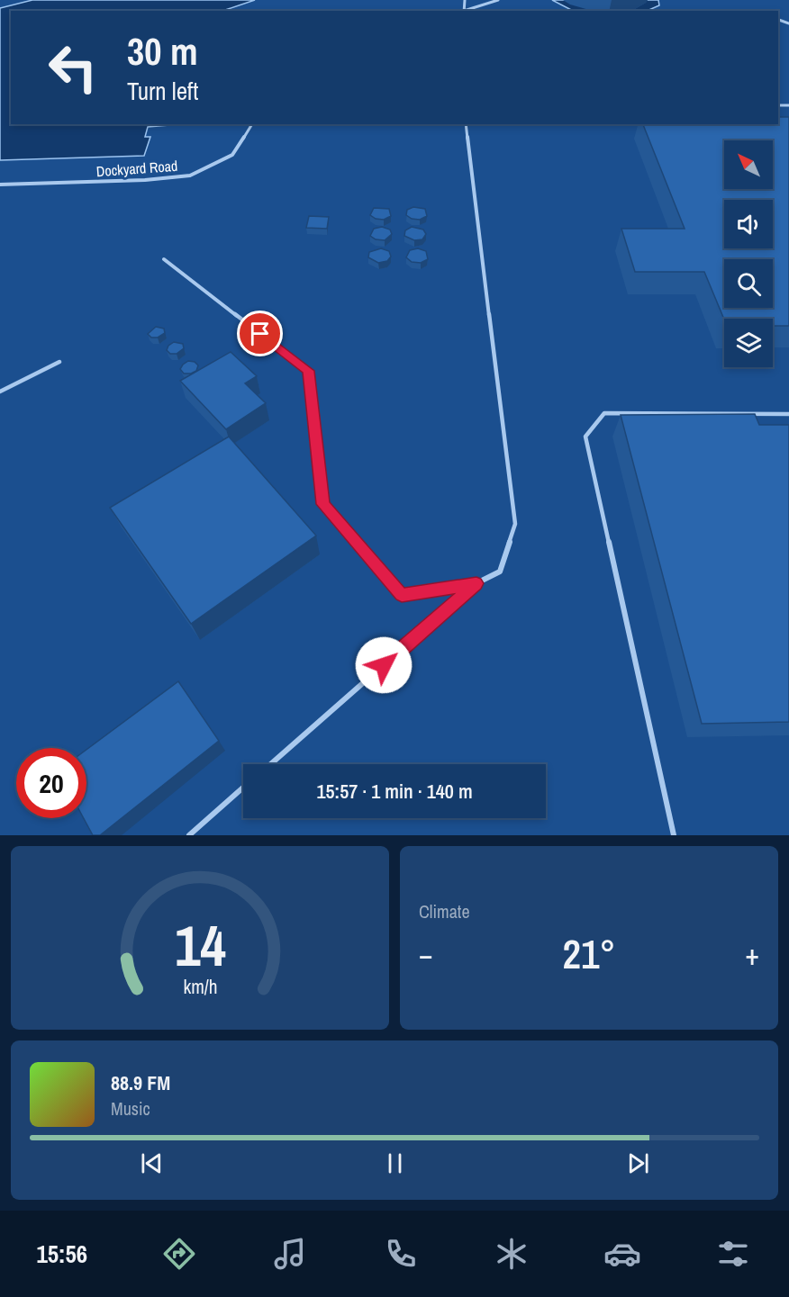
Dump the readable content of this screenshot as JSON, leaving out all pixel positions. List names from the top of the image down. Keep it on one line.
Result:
{"streets":{"lane":["Dockyard Road"]},"north":"top left","page":{"turn":["30 m","Turn left"],"limit":"20","trip":"15:57 · 1 min · 140 m","tile":"Climate","heat":["−","21°","+"],"song":["88.9 FM","Music"],"tabs":"15:56","gauge":["14","km/h"]}}
